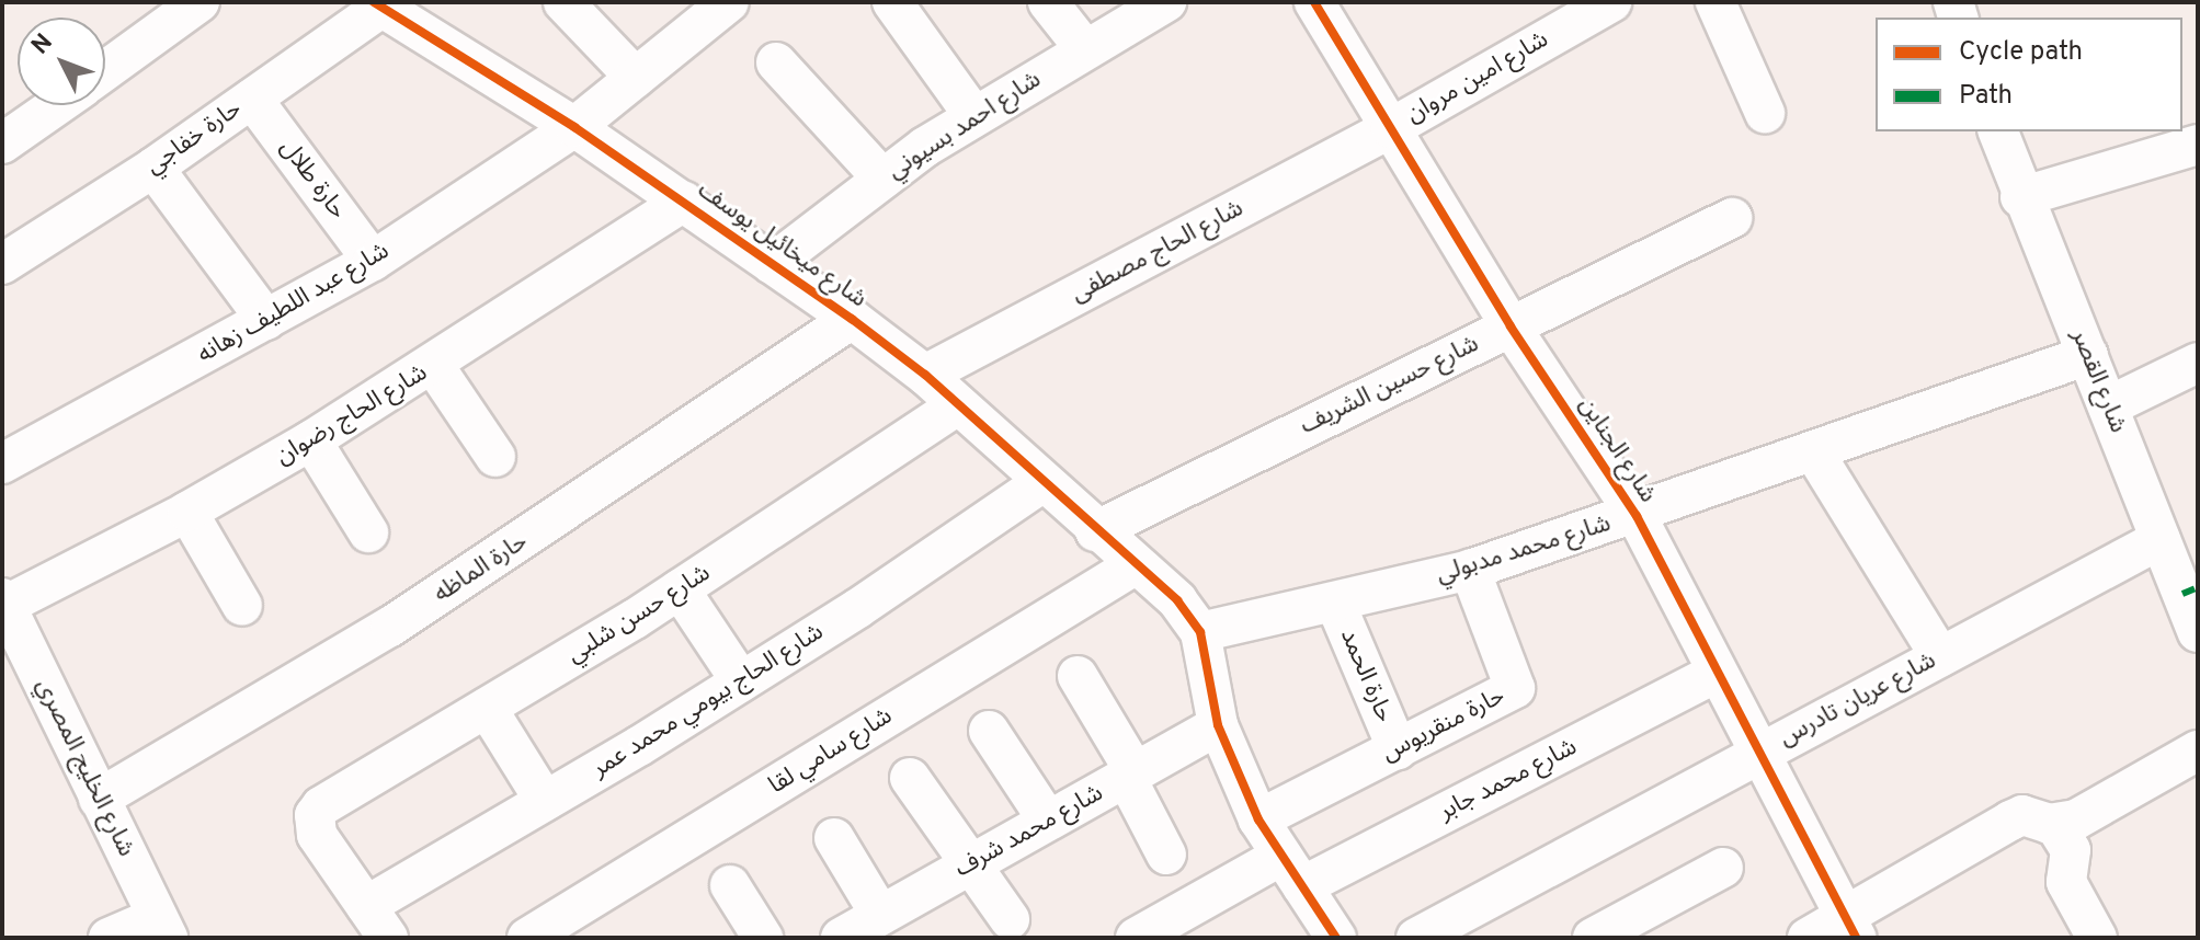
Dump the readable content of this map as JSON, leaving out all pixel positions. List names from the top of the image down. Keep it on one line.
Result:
{"streets":{"street":["شارع امين مروان","شارع احمد بسيوني","حارة خفاجي","حارة طلال","شارع ميخائيل يوسف","شارع الحاج مصطفى","شارع عبد اللطيف زهانه","شارع القصر","شارع حسين الشريف","شارع الحاج رضوان","شارع الجناين","شارع محمد مدبولي","حارة الماظه","شارع حسن شلبي","حارة الحمد","شارع عريان تادرس","شارع الحاج بيومي محمد عمر","حارة منقريوس","شارع سامي لقا","شارع الخليج المصري","شارع محمد جابر","شارع محمد شرف"]},"crossings":[["شارع امين مروان","شارع الحاج مصطفى"],["شارع امين مروان","شارع الجناين"],["شارع احمد بسيوني","شارع ميخائيل يوسف"],["حارة خفاجي","حارة طلال"],["حارة خفاجي","شارع ميخائيل يوسف"],["حارة طلال","شارع عبد اللطيف زهانه"],["شارع ميخائيل يوسف","شارع الحاج مصطفى"],["شارع ميخائيل يوسف","شارع عبد اللطيف زهانه"],["شارع ميخائيل يوسف","شارع حسين الشريف"],["شارع ميخائيل يوسف","شارع الحاج رضوان"],["شارع ميخائيل يوسف","شارع محمد مدبولي"],["شارع ميخائيل يوسف","حارة الماظه"],["شارع ميخائيل يوسف","شارع حسن شلبي"],["شارع ميخائيل يوسف","شارع الحاج بيومي محمد عمر"],["شارع ميخائيل يوسف","شارع سامي لقا"],["شارع الحاج مصطفى","شارع الجناين"],["شارع القصر","شارع محمد مدبولي"],["شارع القصر","شارع عريان تادرس"],["شارع حسين الشريف","شارع الجناين"],["شارع الحاج رضوان","شارع الخليج المصري"],["شارع الجناين","شارع محمد مدبولي"],["شارع الجناين","شارع عريان تادرس"],["شارع الجناين","شارع محمد جابر"],["شارع محمد مدبولي","حارة الحمد"],["شارع محمد مدبولي","حارة منقريوس"],["حارة الماظه","شارع الخليج المصري"],["شارع حسن شلبي","شارع الحاج بيومي محمد عمر"],["حارة الحمد","حارة منقريوس"]],"legend":["Cycle path","Path"],"north":"top left"}
